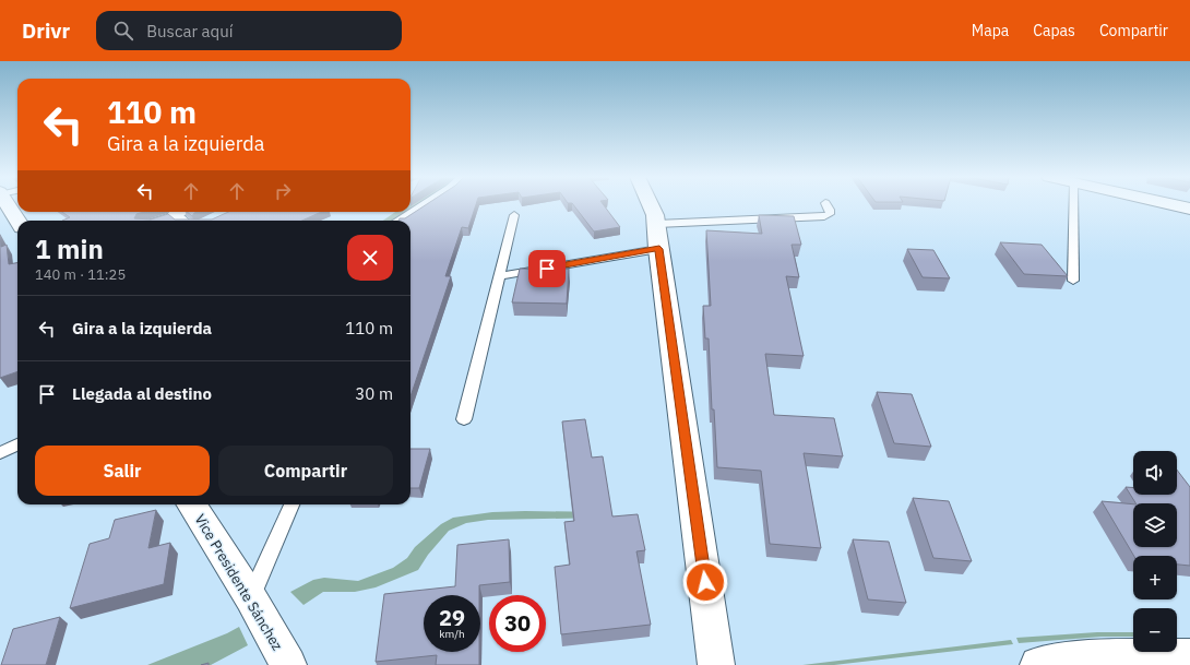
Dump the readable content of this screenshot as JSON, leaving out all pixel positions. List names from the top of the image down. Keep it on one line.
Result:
{"streets":{"street":["Vice Presidente Sánchez"]},"page":{"header":"Drivr","search":"Buscar aquí","nav":["Mapa","Capas","Compartir"],"turn":["110 m","Gira a la izquierda"],"heading":["1 min","140 m · 11:25"],"list":[{"name":"Gira a la izquierda","value":"110 m"},{"name":"Llegada al destino","value":"30 m"}],"buttons":["Salir","Compartir"],"map_buttons":["+","−"],"speed":"29 km/h","limit":"30"}}
